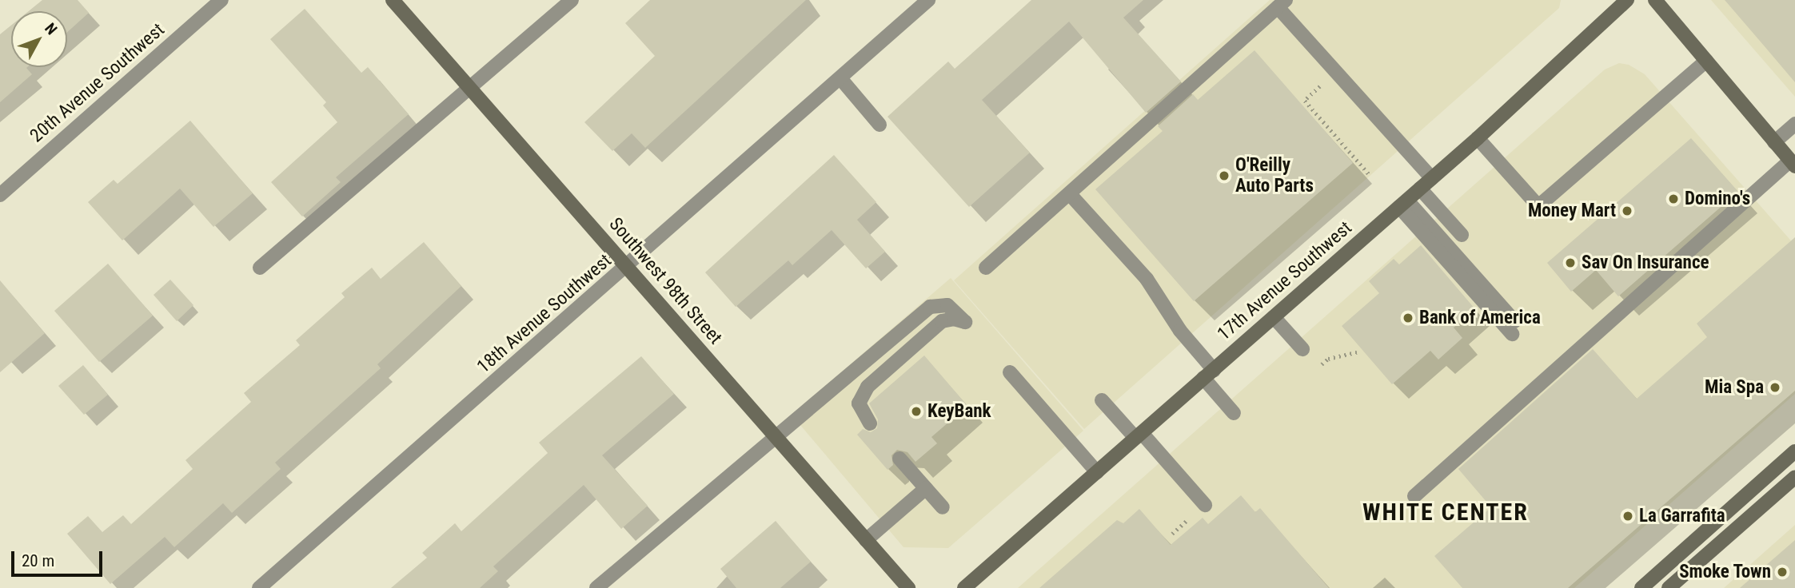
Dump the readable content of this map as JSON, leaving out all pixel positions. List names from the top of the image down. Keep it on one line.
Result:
{"streets":{"street":["20th Avenue Southwest","Southwest 98th Street","17th Avenue Southwest","18th Avenue Southwest"]},"crossings":[["Southwest 98th Street","18th Avenue Southwest"]],"districts":["WHITE CENTER"],"places":["O'Reilly Auto Parts","Domino's","Money Mart","Sav On Insurance","Bank of America","Mia Spa","KeyBank","La Garrafita","Smoke Town"],"scale_bar":"20 m","north":"top right"}
